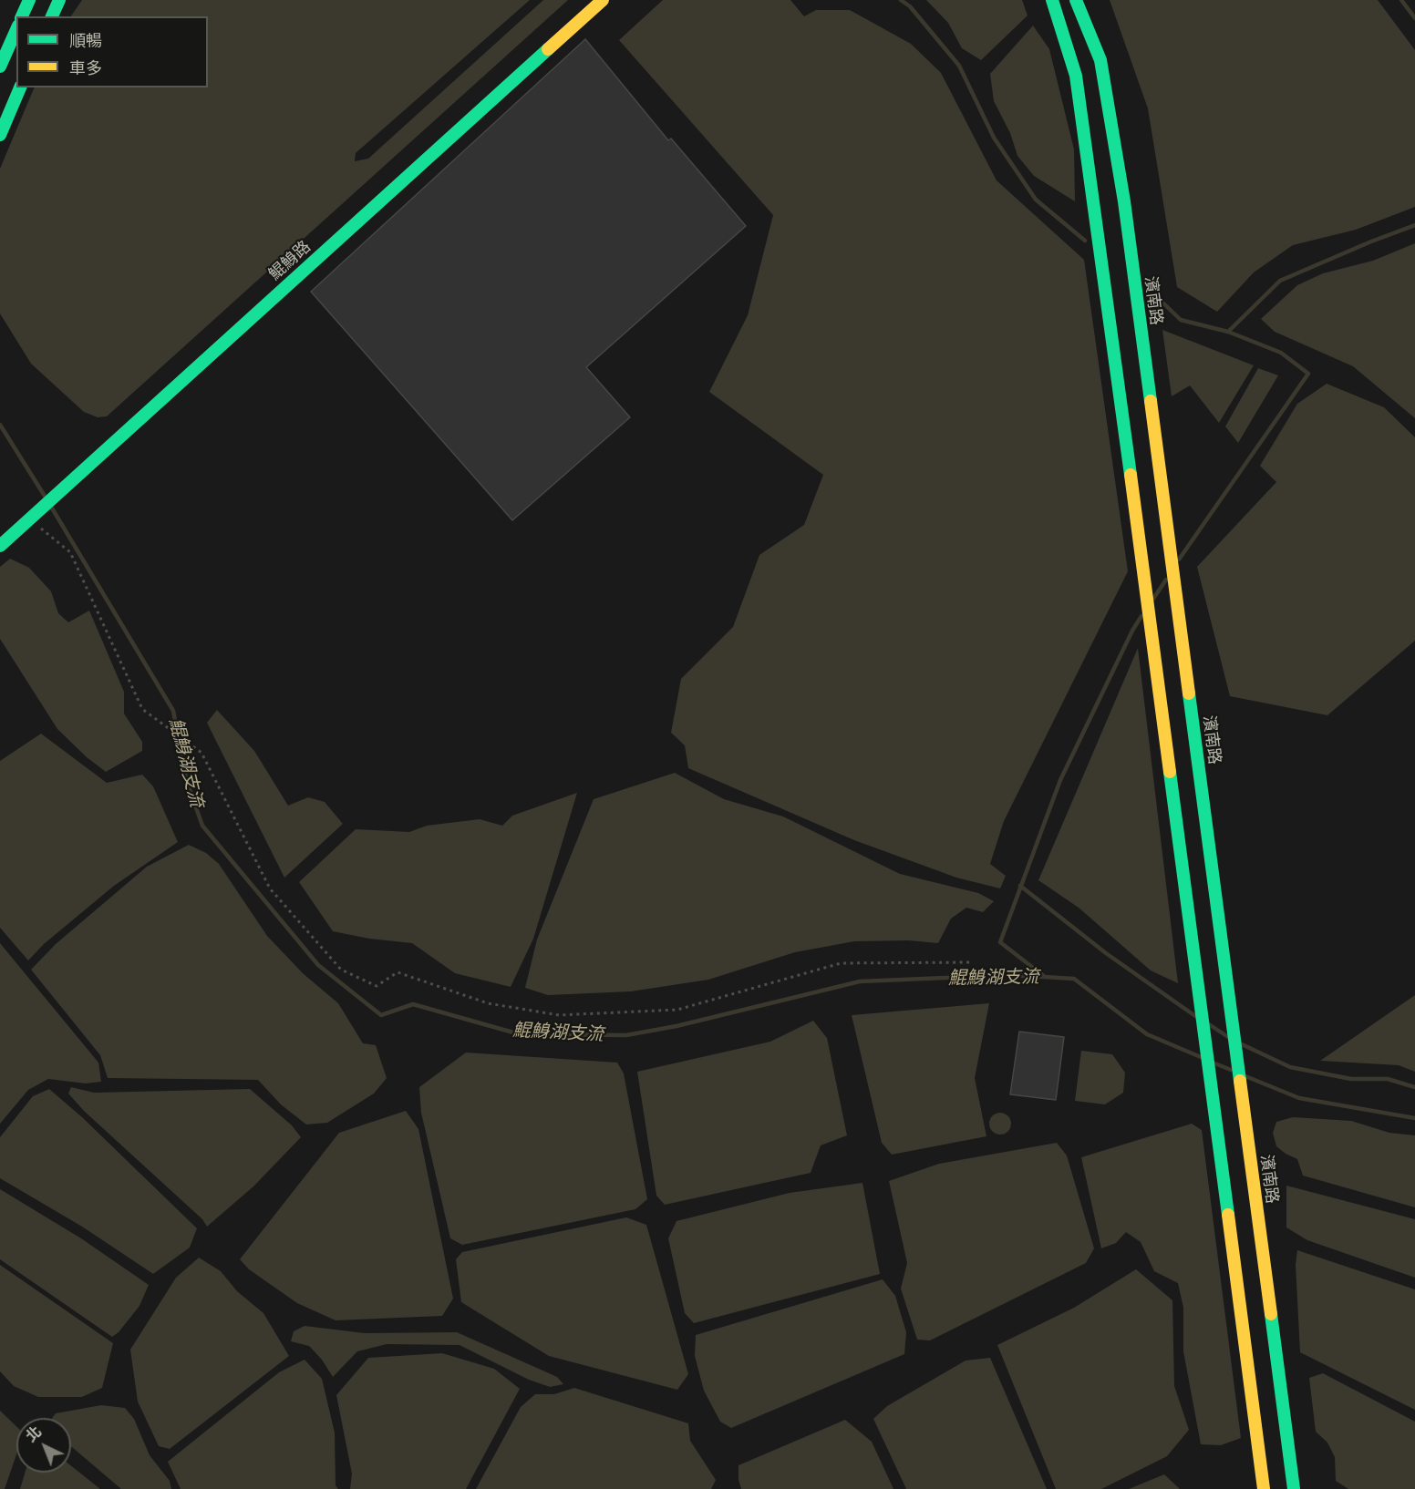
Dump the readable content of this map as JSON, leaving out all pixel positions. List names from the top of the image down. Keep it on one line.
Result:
{"streets":{"main road":["鯤鯓路","濱南路"]},"water":["鯤鯓湖支流"],"legend":["順暢","車多"],"north":"top left"}
